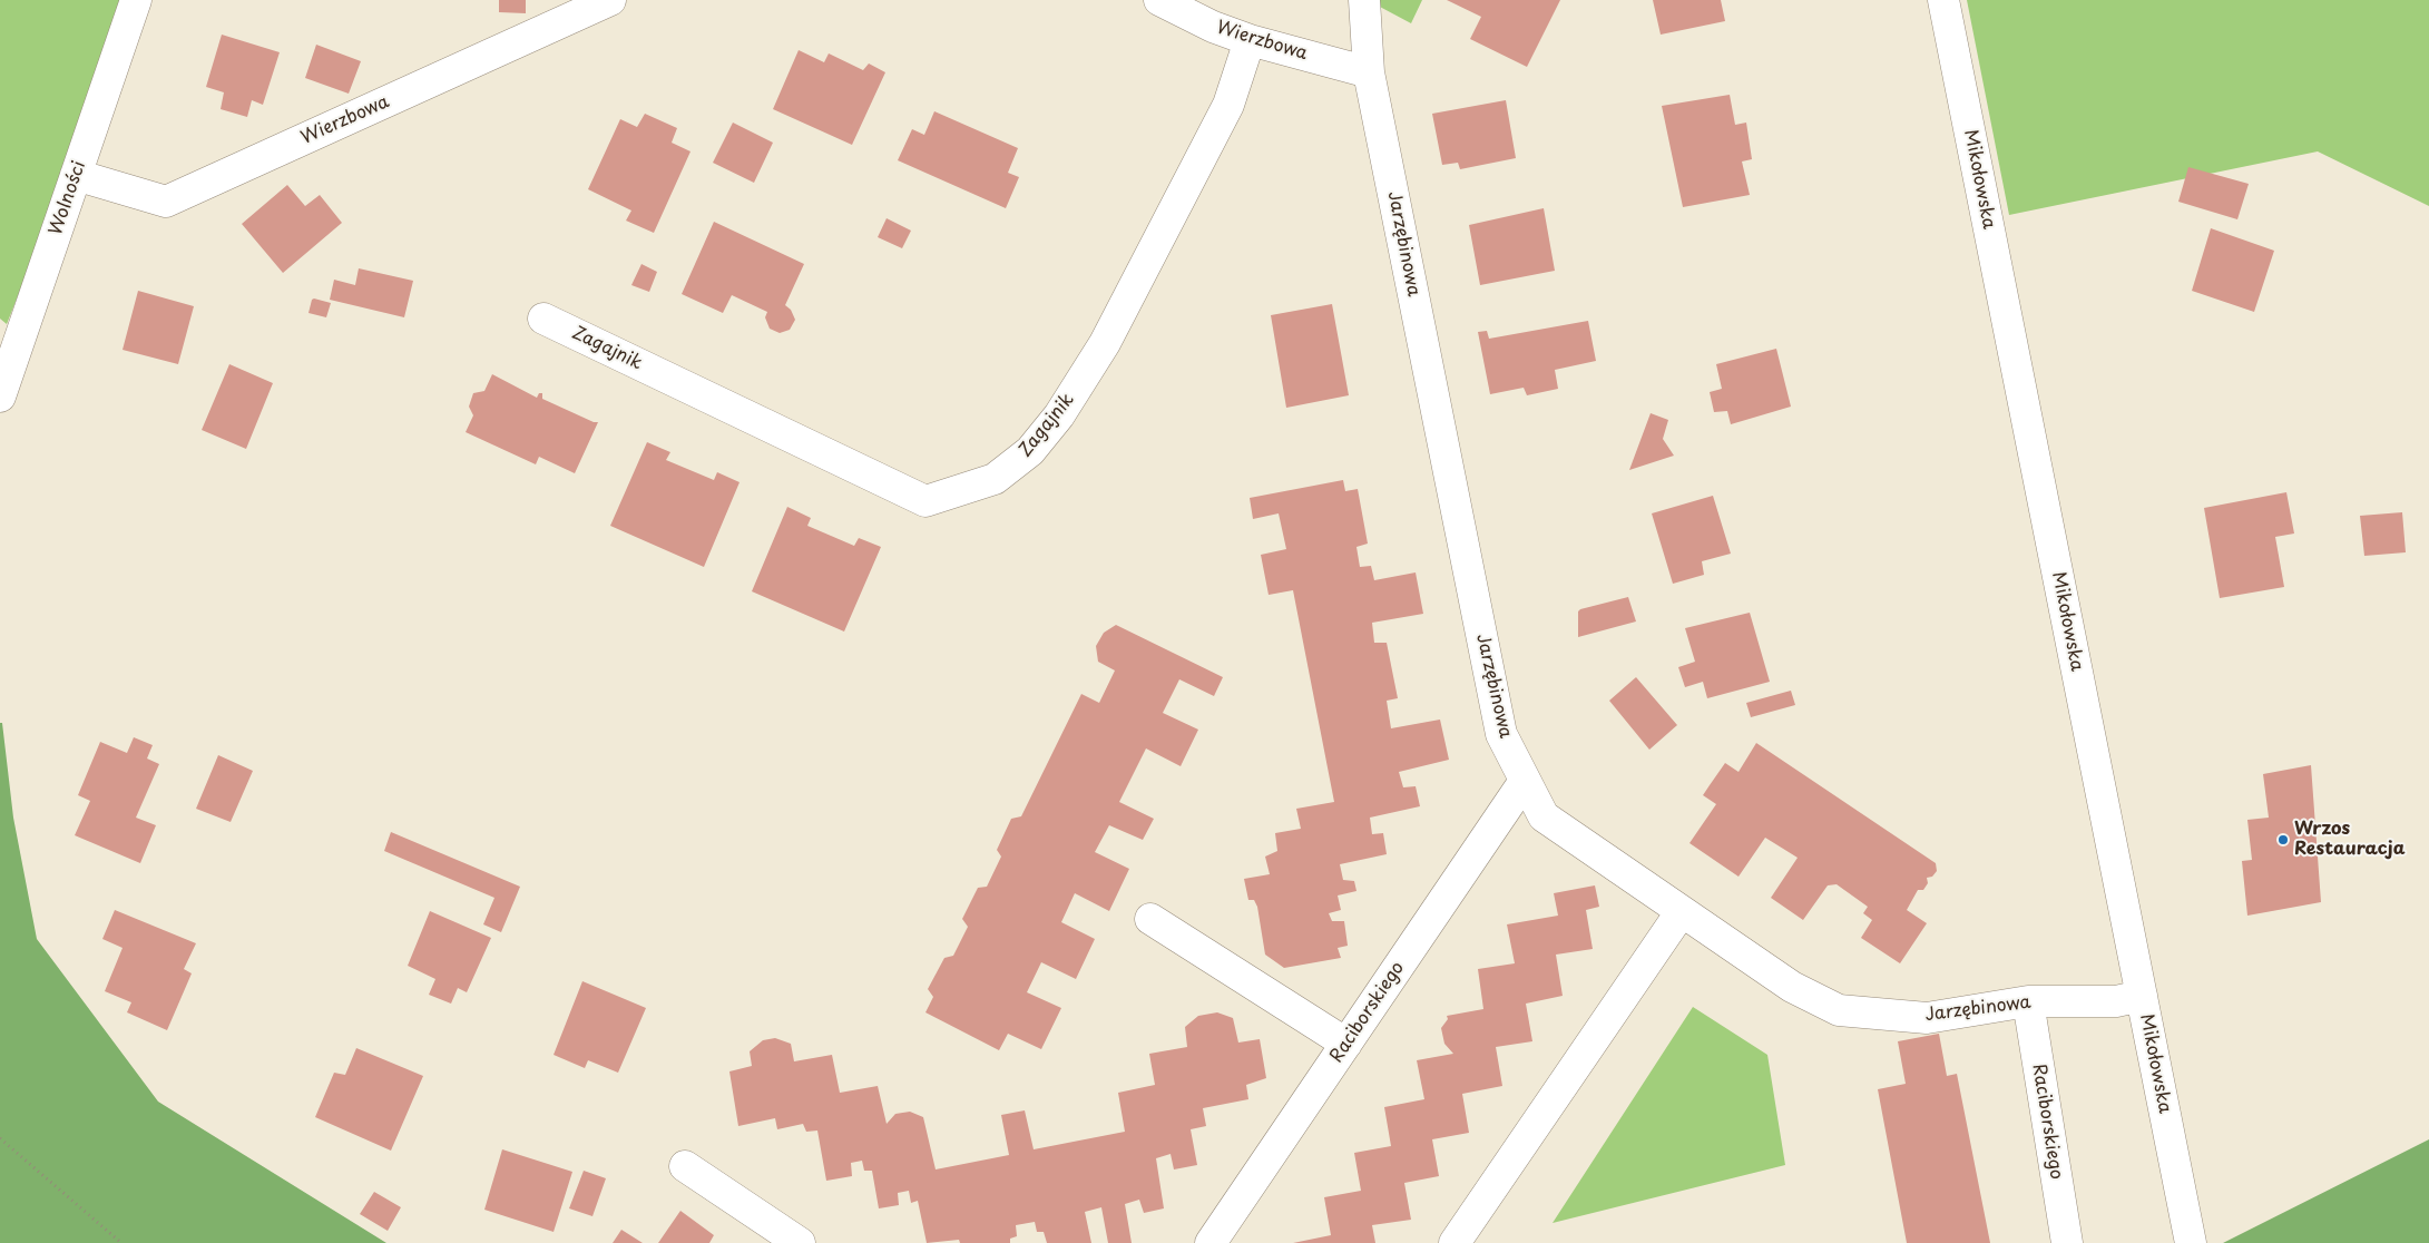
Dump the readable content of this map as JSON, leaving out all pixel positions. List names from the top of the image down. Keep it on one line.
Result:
{"streets":{"street":["Wierzbowa","Mikołowska","Wolności","Jarzębinowa","Zagajnik","Raciborskiego"]},"crossings":[["Wierzbowa","Wolności"],["Wierzbowa","Jarzębinowa"],["Wierzbowa","Zagajnik"],["Mikołowska","Jarzębinowa"],["Jarzębinowa","Raciborskiego"]],"places":["Wrzos Restauracja"]}
